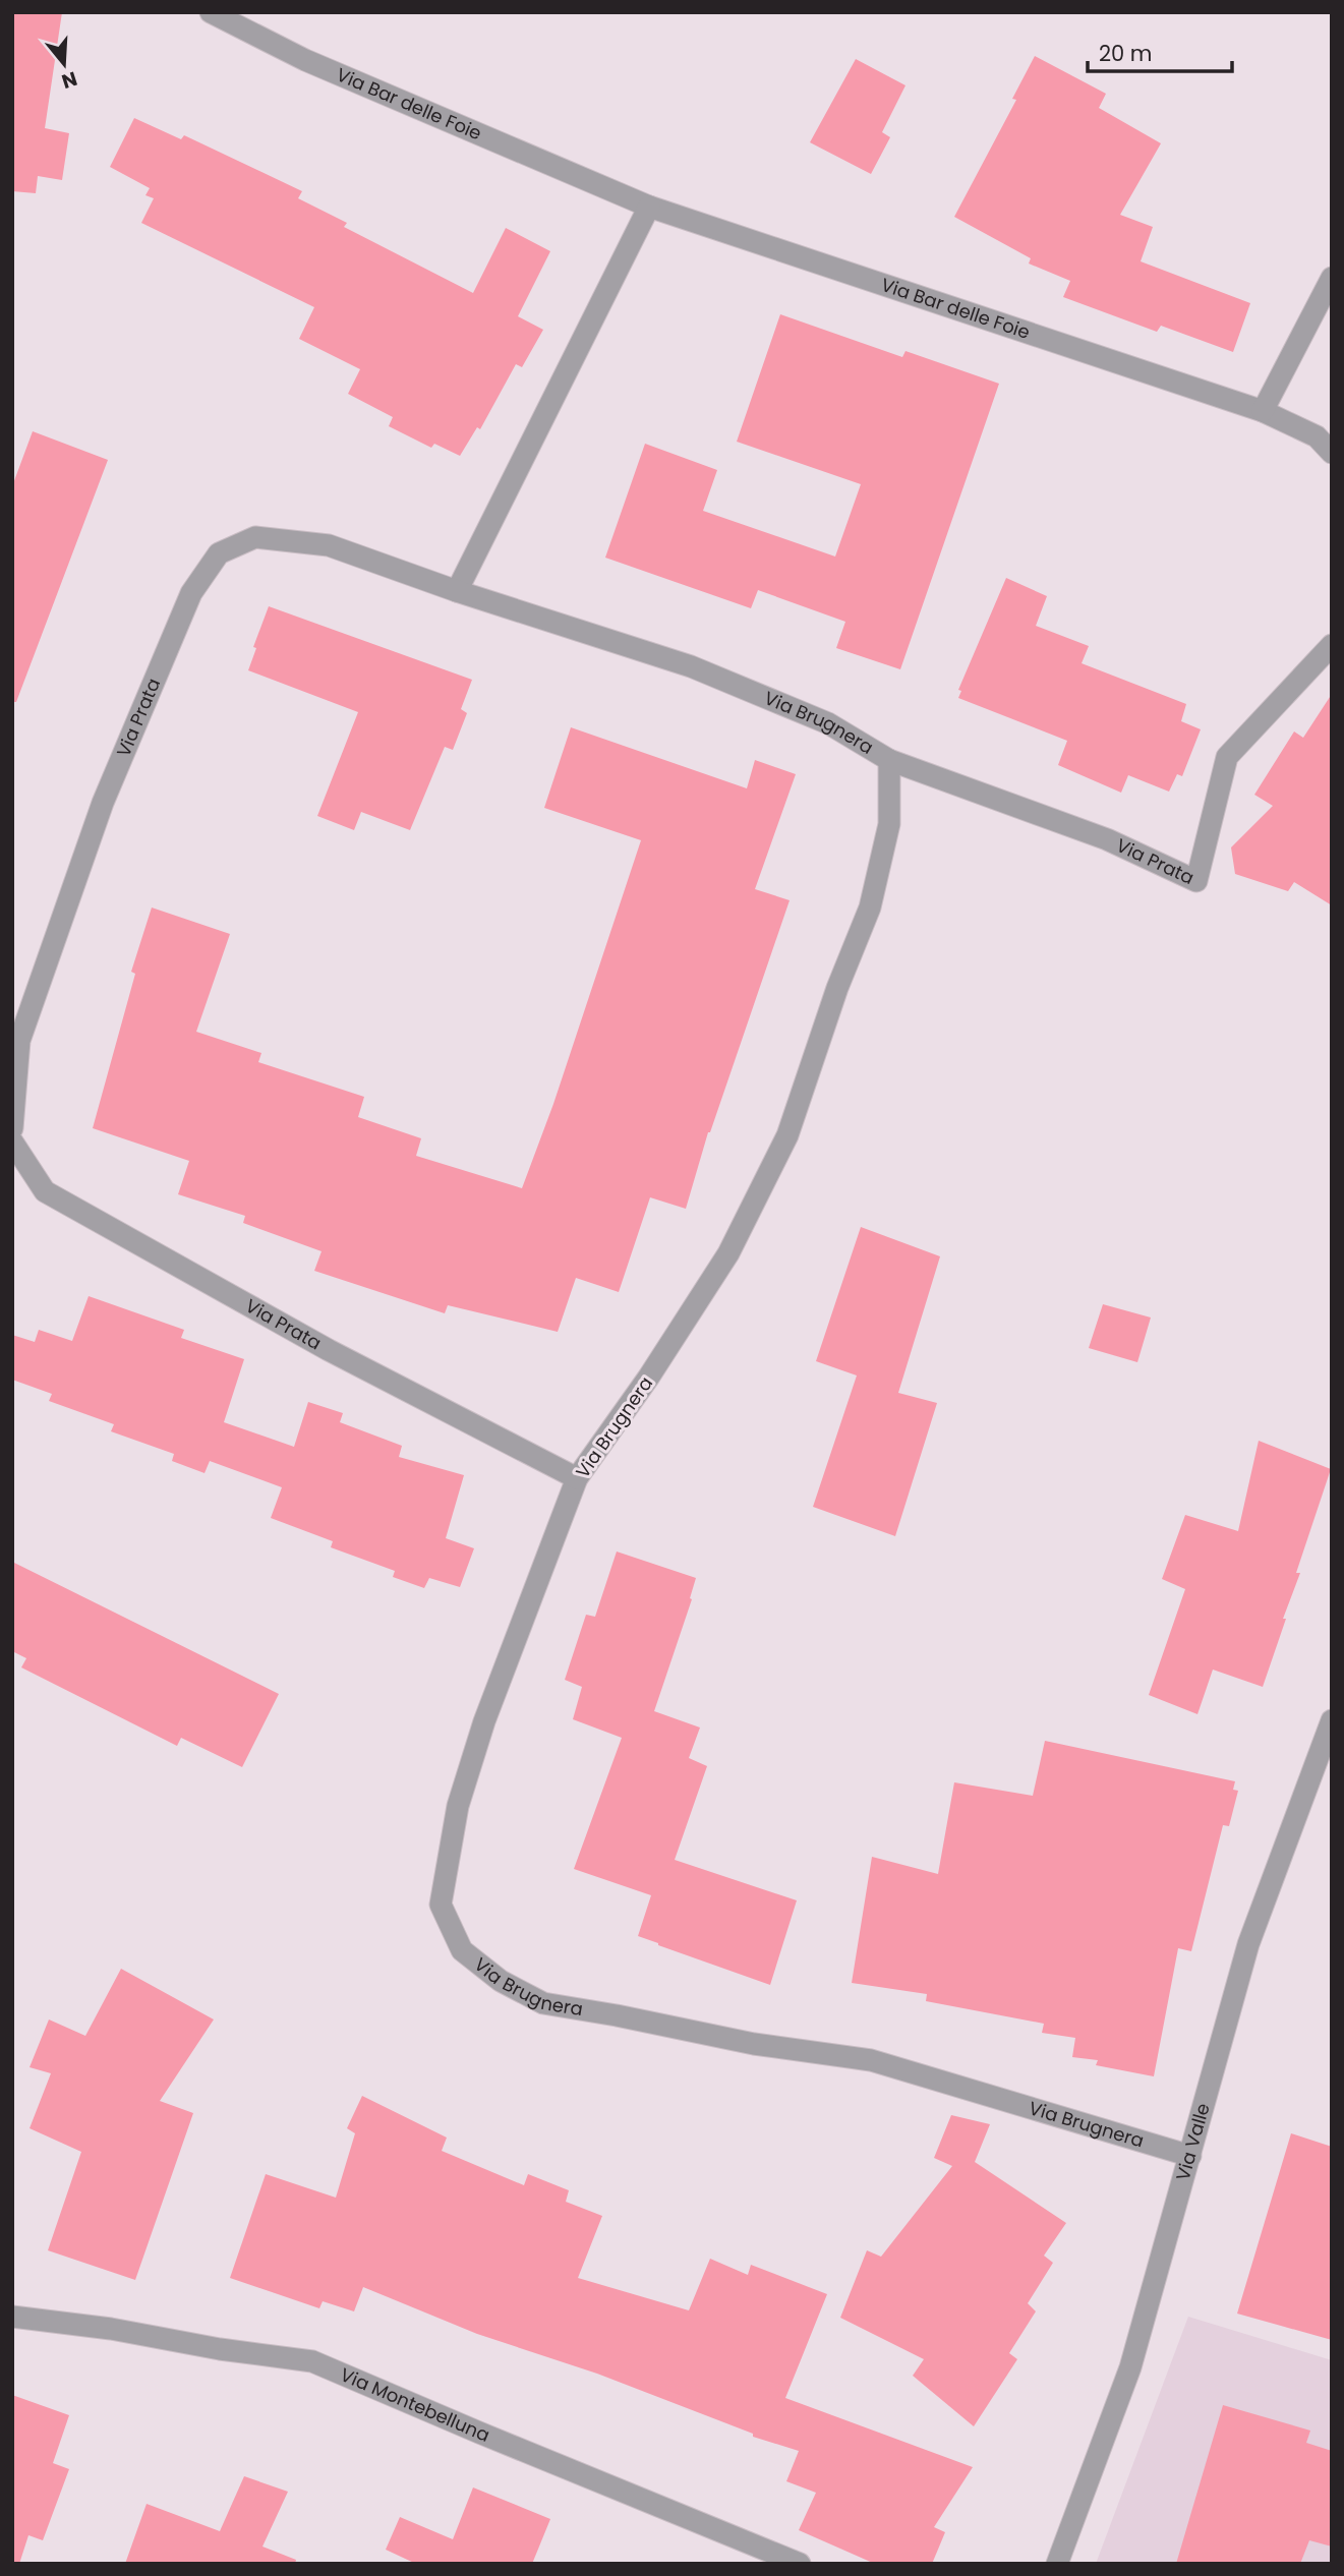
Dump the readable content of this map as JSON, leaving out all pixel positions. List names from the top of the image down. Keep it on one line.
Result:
{"streets":{"street":["Via Bar delle Foie","Via Prata","Via Brugnera","Via Valle","Via Montebelluna"]},"crossings":[["Via Prata","Via Brugnera"],["Via Brugnera","Via Valle"]],"scale_bar":"20 m","north":"bottom"}
